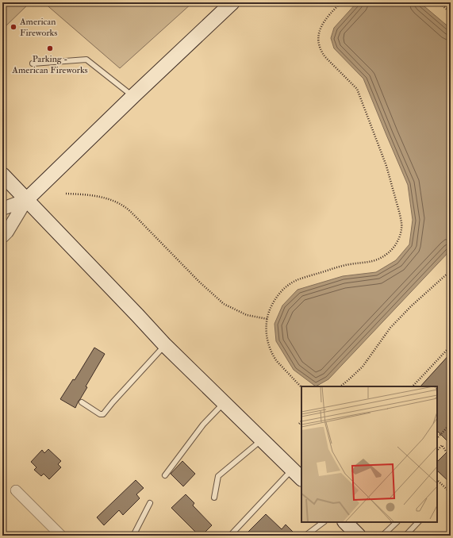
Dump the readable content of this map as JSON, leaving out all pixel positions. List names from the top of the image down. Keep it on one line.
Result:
{"places":["American Fireworks","Parking - American Fireworks"]}
